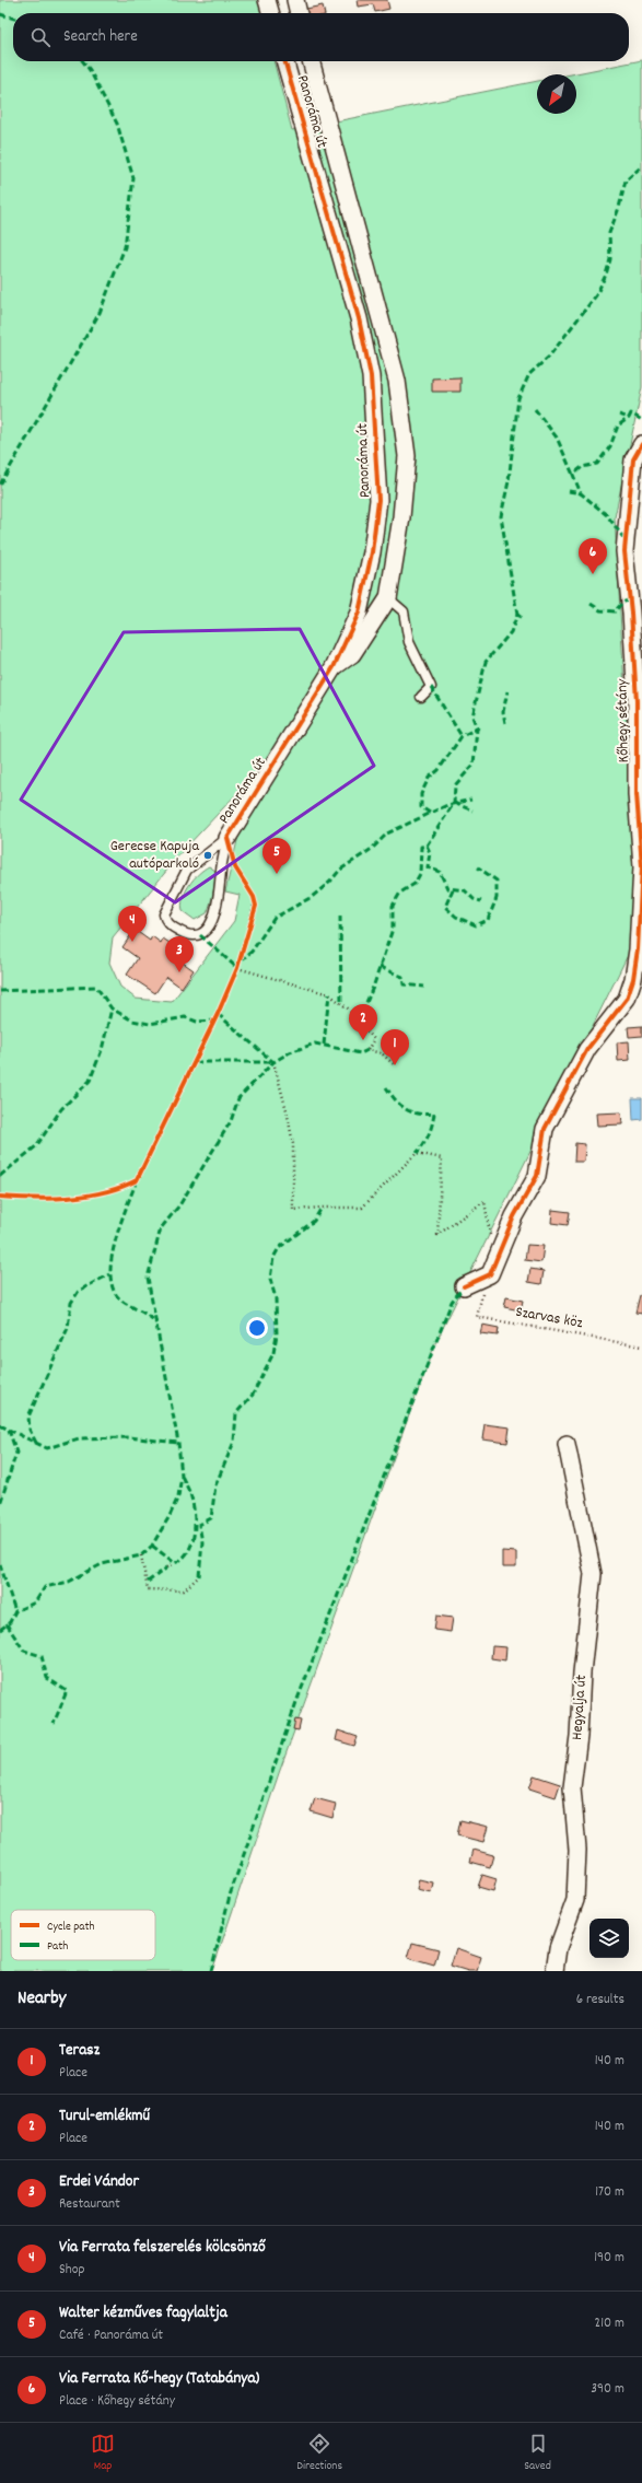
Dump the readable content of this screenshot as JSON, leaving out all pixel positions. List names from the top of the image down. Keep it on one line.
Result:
{"streets":{"street":["Panoráma út","Kőhegy sétány","Hegyalja út"],"path":["Szarvas köz"]},"places":["Gerecse Kapuja autóparkoló"],"legend":["Cycle path","Path"],"north":"bottom left","page":{"search":"Search here","pins":["6","5","4","3","2","1"],"heading":["Nearby","6 results"],"list":[{"mark":"1","name":"Terasz","note":"Place","value":"140 m"},{"mark":"2","name":"Turul-emlékmű","note":"Place","value":"140 m"},{"mark":"3","name":"Erdei Vándor","note":"Restaurant","value":"170 m"},{"mark":"4","name":"Via Ferrata felszerelés kölcsönző","note":"Shop","value":"190 m"},{"mark":"5","name":"Walter kézműves fagylaltja","note":"Café · Panoráma út","value":"210 m"},{"mark":"6","name":"Via Ferrata Kő-hegy (Tatabánya)","note":"Place · Kőhegy sétány","value":"390 m"}],"nav":["Map","Directions","Saved"]}}
